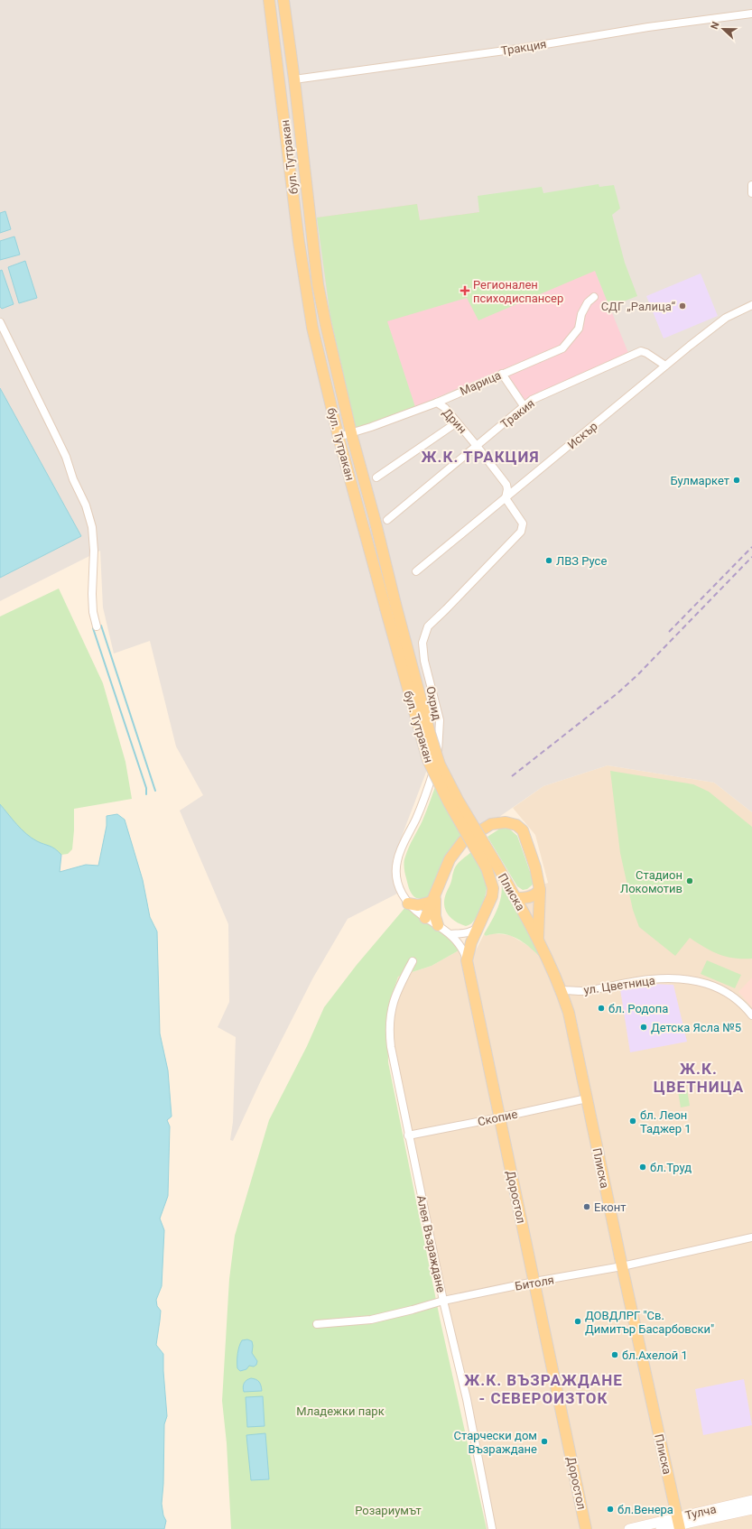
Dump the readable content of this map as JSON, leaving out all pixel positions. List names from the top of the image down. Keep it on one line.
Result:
{"streets":{"main road":["бул. Тутракан","Плиска","Доростол","Тулча"],"street":["Тракция","Марица","Тракия","Дрин","Искър","Охрид","ул. Цветница","Скопие","Алея Възраждане","Битоля"]},"crossings":[["Тракция","бул. Тутракан"],["бул. Тутракан","Марица"],["бул. Тутракан","Плиска"],["бул. Тутракан","Доростол"],["Марица","Дрин"],["Тракия","Дрин"],["Тракия","Искър"],["Дрин","Искър"],["Дрин","Охрид"],["Плиска","ул. Цветница"],["Плиска","Скопие"],["Плиска","Доростол"],["Плиска","Битоля"],["Плиска","Тулча"],["Скопие","Доростол"],["Скопие","Алея Възраждане"],["Доростол","Битоля"],["Алея Възраждане","Битоля"]],"districts":["Ж.К. ТРАКЦИЯ","Ж.К. ЦВЕТНИЦА","Ж.К. ВЪЗРАЖДАНЕ - СЕВЕРОИЗТОК"],"parks":["Младежки парк","Розариумът"],"places":{"health":["Регионален психодиспансер"],"other":["СДГ „Ралица“","Булмаркет","ЛВЗ Русе","Стадион Локомотив","бл. Родопа","Детска Ясла №5","бл. Леон Таджер 1","бл.Труд","Еконт","ДОВДЛРГ \"Св. Димитър Басарбовски\"","бл.Ахелой 1","Старчески дом Възраждане","бл.Венера"]},"north":"left"}
